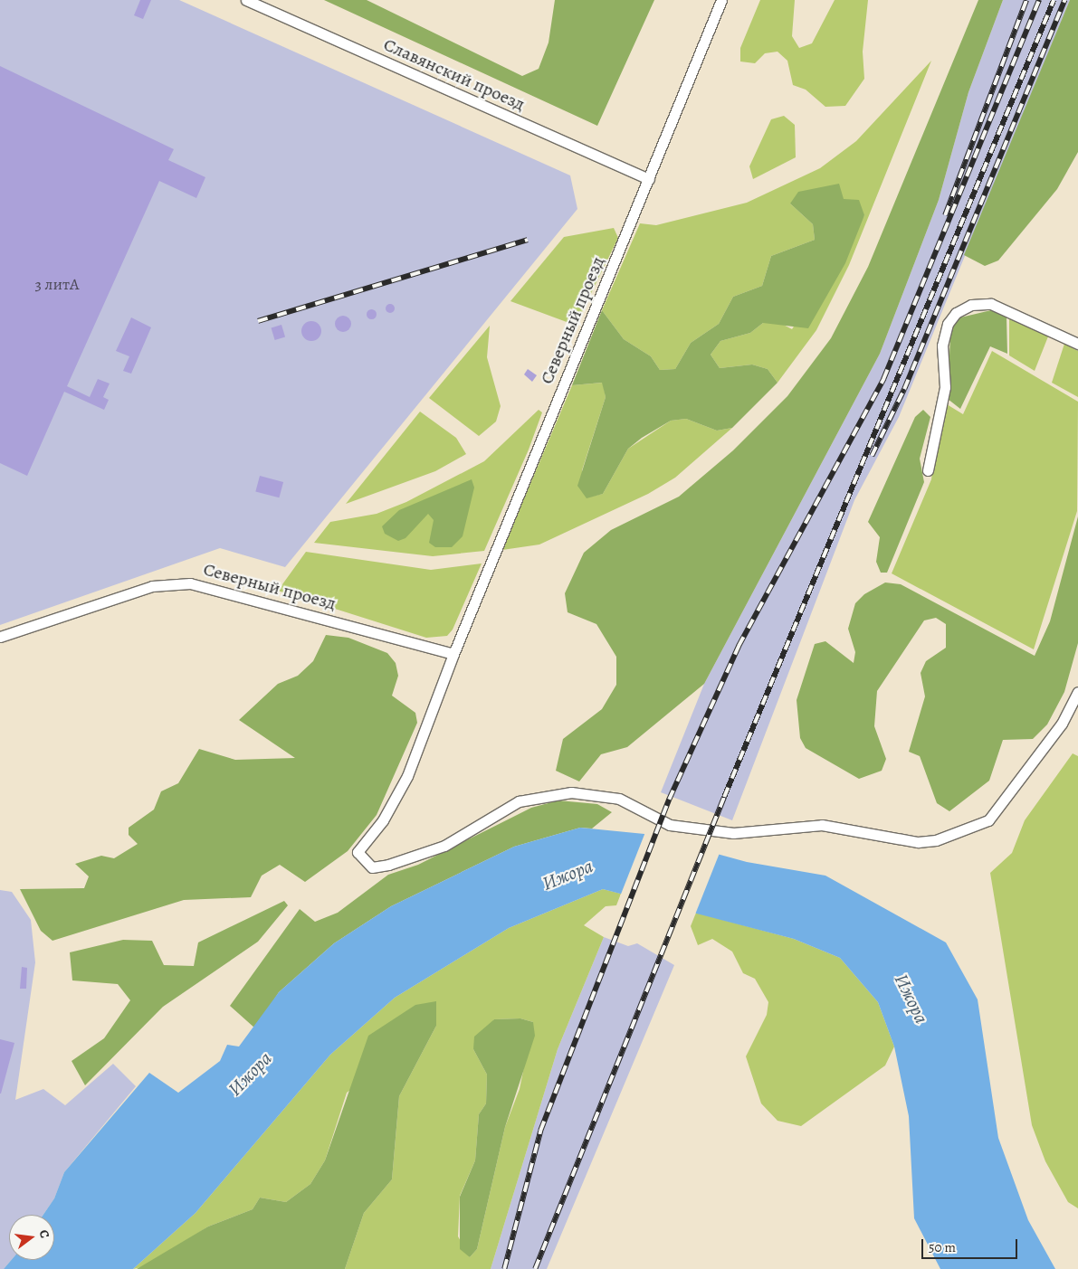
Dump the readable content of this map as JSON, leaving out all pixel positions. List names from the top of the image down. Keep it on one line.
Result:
{"streets":{"street":["Славянский проезд","Северный проезд"]},"crossings":[["Славянский проезд","Северный проезд"]],"water":["Ижора"],"house_numbers":["3 литА"],"scale_bar":"50 m","north":"right"}
